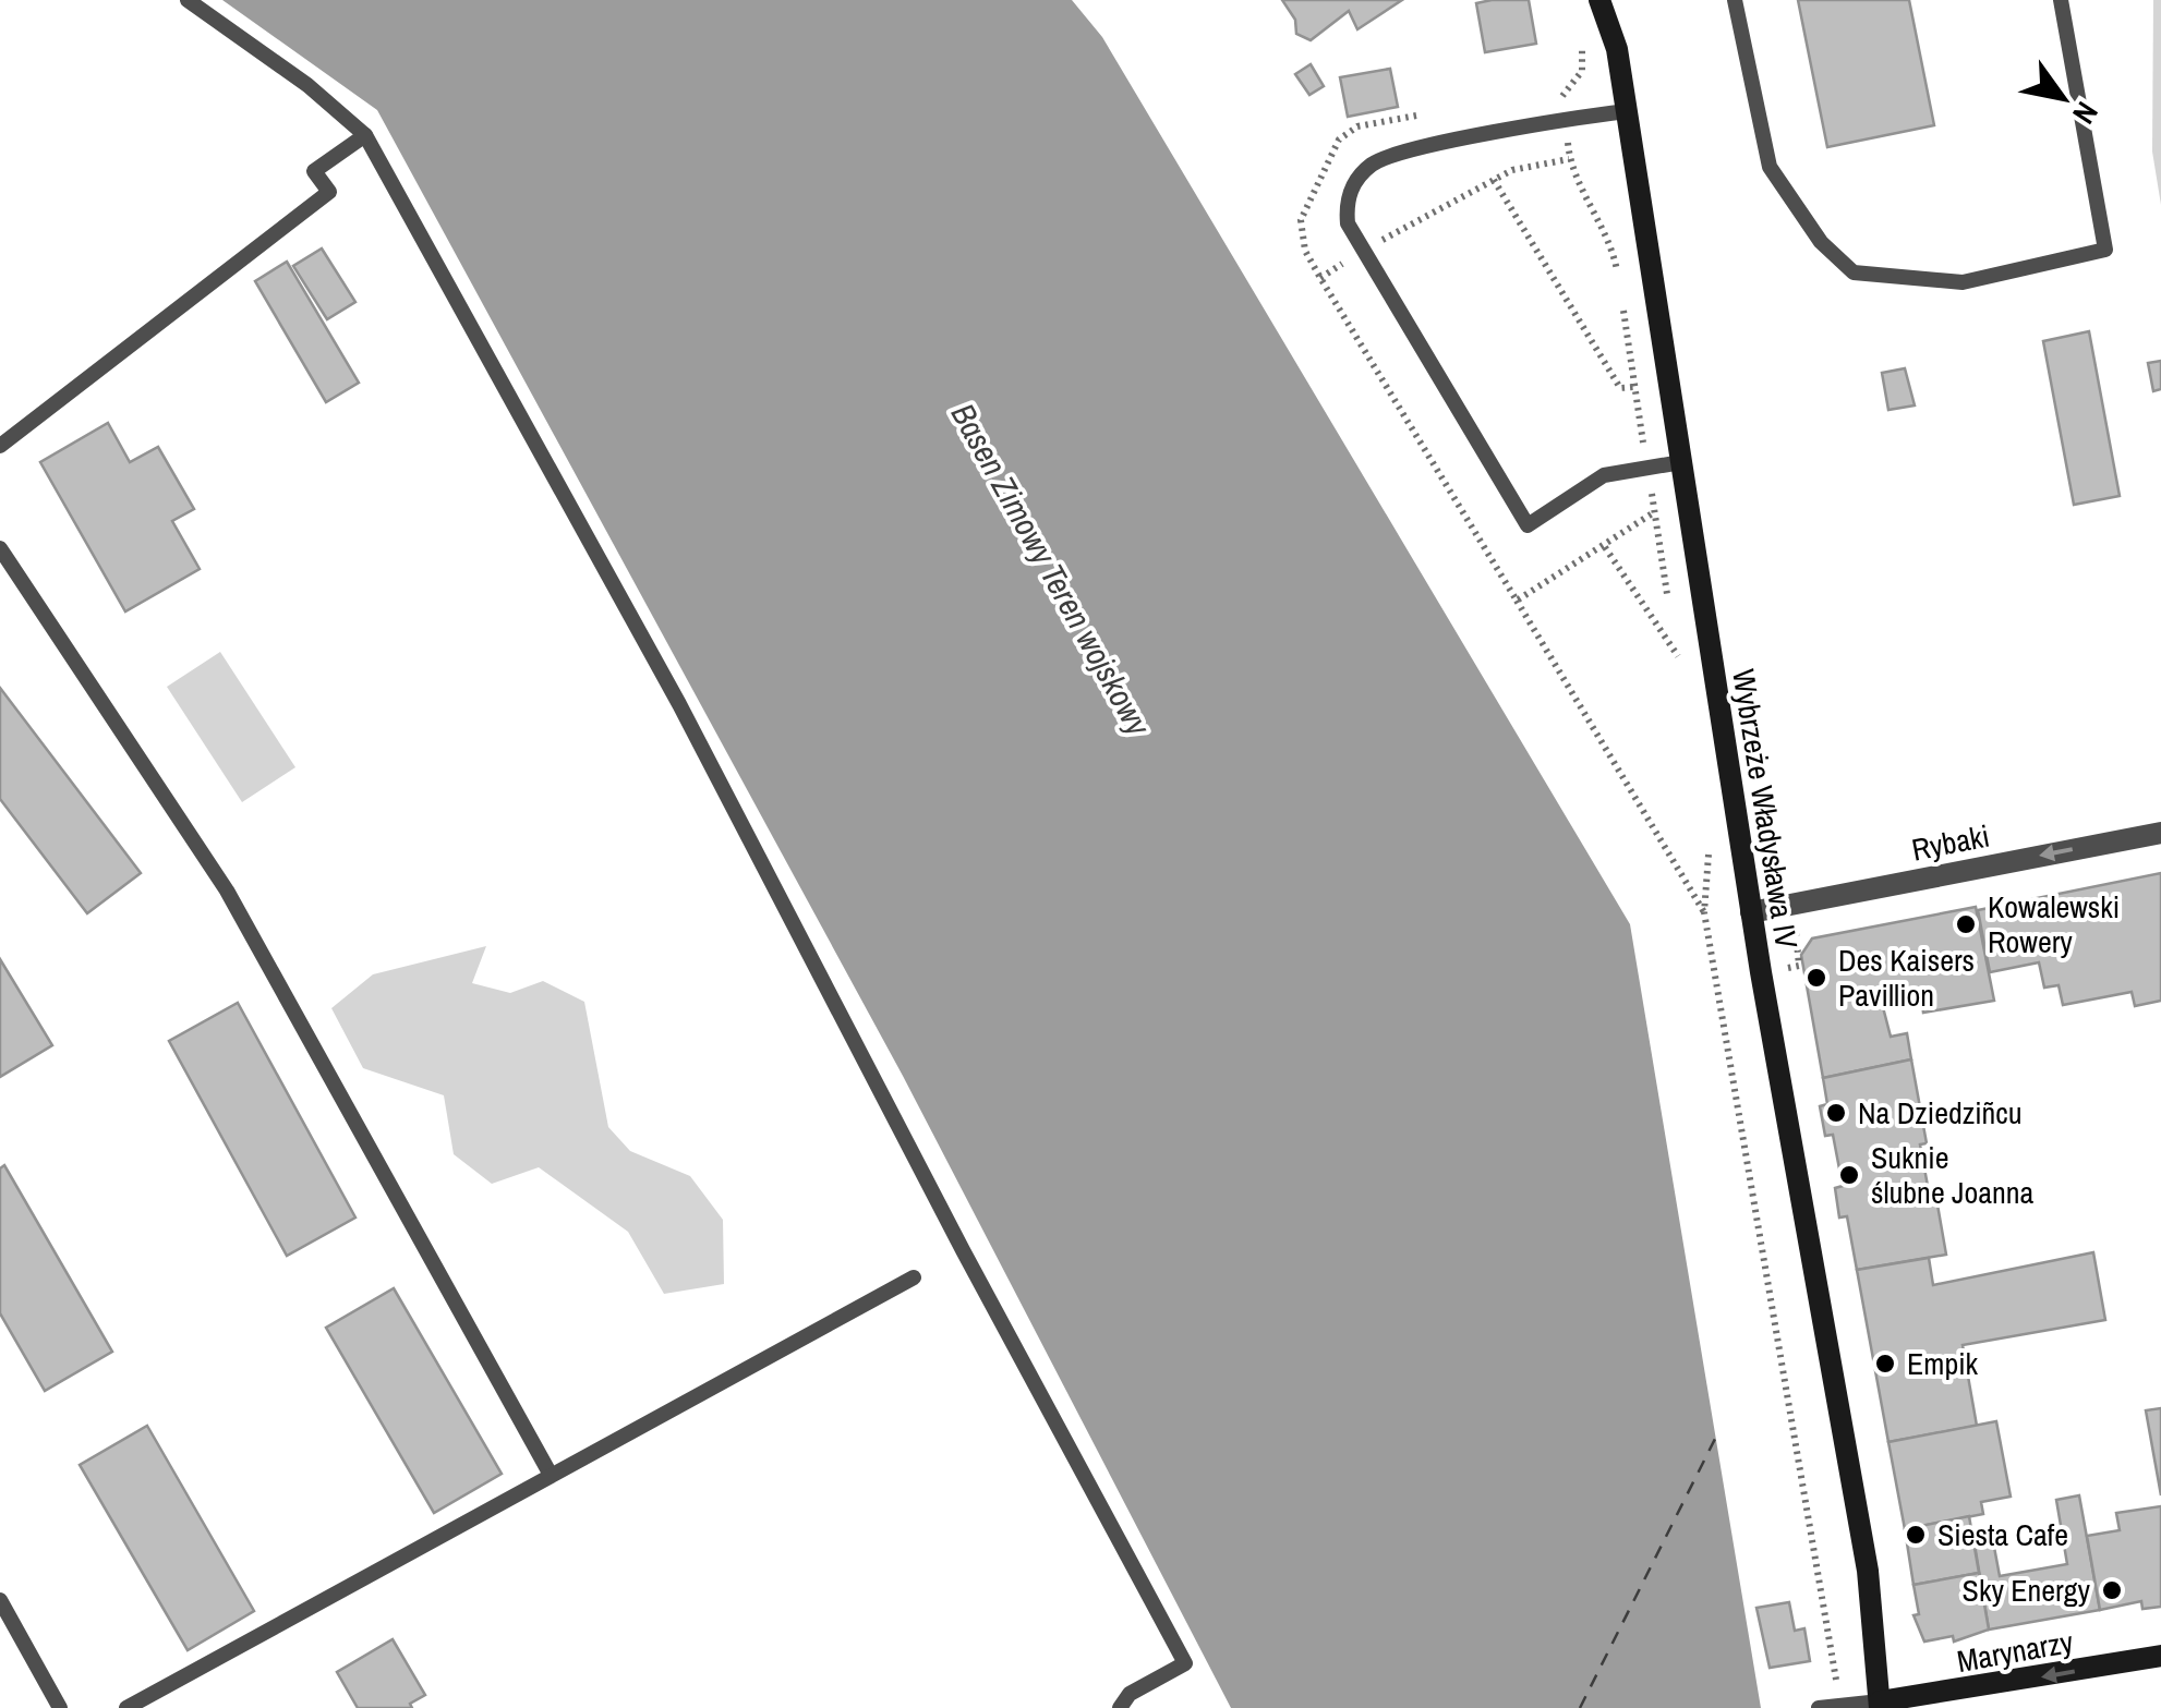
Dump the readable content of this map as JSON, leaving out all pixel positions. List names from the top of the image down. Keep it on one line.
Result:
{"streets":{"street":["Wybrzeże Władysława IV","Rybaki","Marynarzy"]},"crossings":[["Wybrzeże Władysława IV","Rybaki"],["Wybrzeże Władysława IV","Marynarzy"]],"one_way":["Rybaki","Marynarzy"],"water":["Basen Zimowy Teren wojskowy"],"places":["Kowalewski Rowery","Des Kaisers Pavillion","Na Dziedziñcu","Suknie ślubne Joanna","Empik","Siesta Cafe","Sky Energy"],"north":"bottom right"}
